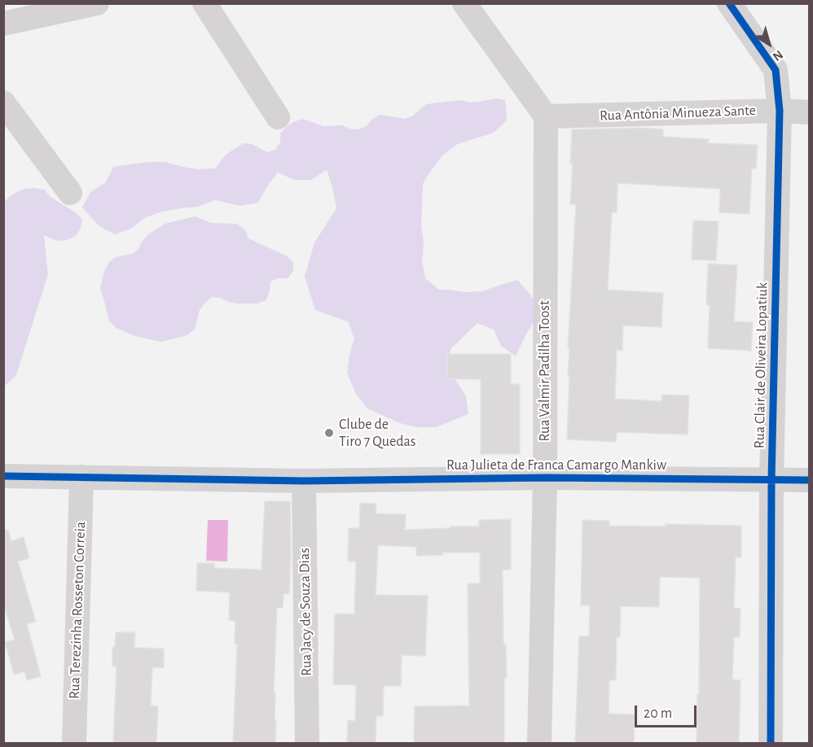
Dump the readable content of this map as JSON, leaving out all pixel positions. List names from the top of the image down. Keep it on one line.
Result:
{"streets":{"street":["Rua Antônia Minueza Sante","Rua Clair de Oliveira Lopatiuk","Rua Valmir Padilha Toost","Rua Julieta de Franca Camargo Mankiw","Rua Terezinha Rosseton Correia","Rua Jacy de Souza Dias"]},"crossings":[["Rua Antônia Minueza Sante","Rua Clair de Oliveira Lopatiuk"],["Rua Antônia Minueza Sante","Rua Valmir Padilha Toost"],["Rua Clair de Oliveira Lopatiuk","Rua Julieta de Franca Camargo Mankiw"],["Rua Valmir Padilha Toost","Rua Julieta de Franca Camargo Mankiw"],["Rua Julieta de Franca Camargo Mankiw","Rua Terezinha Rosseton Correia"],["Rua Julieta de Franca Camargo Mankiw","Rua Jacy de Souza Dias"]],"places":["Clube de Tiro 7 Quedas"],"scale_bar":"20 m","north":"bottom right"}
